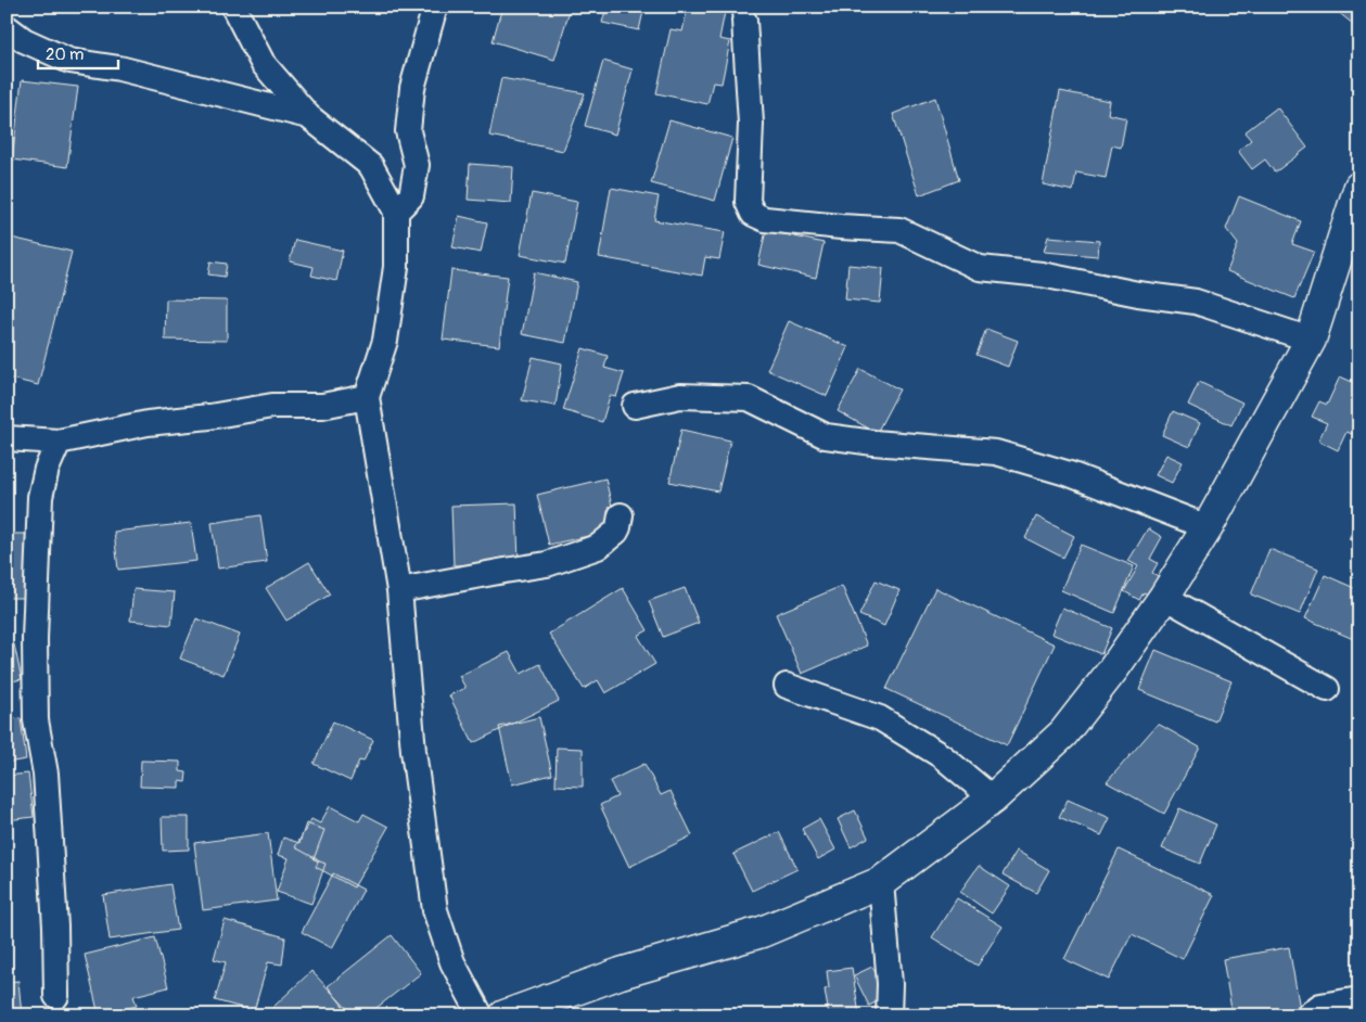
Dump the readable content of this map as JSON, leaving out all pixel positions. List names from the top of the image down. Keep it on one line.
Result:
{"scale_bar":"20 m"}
